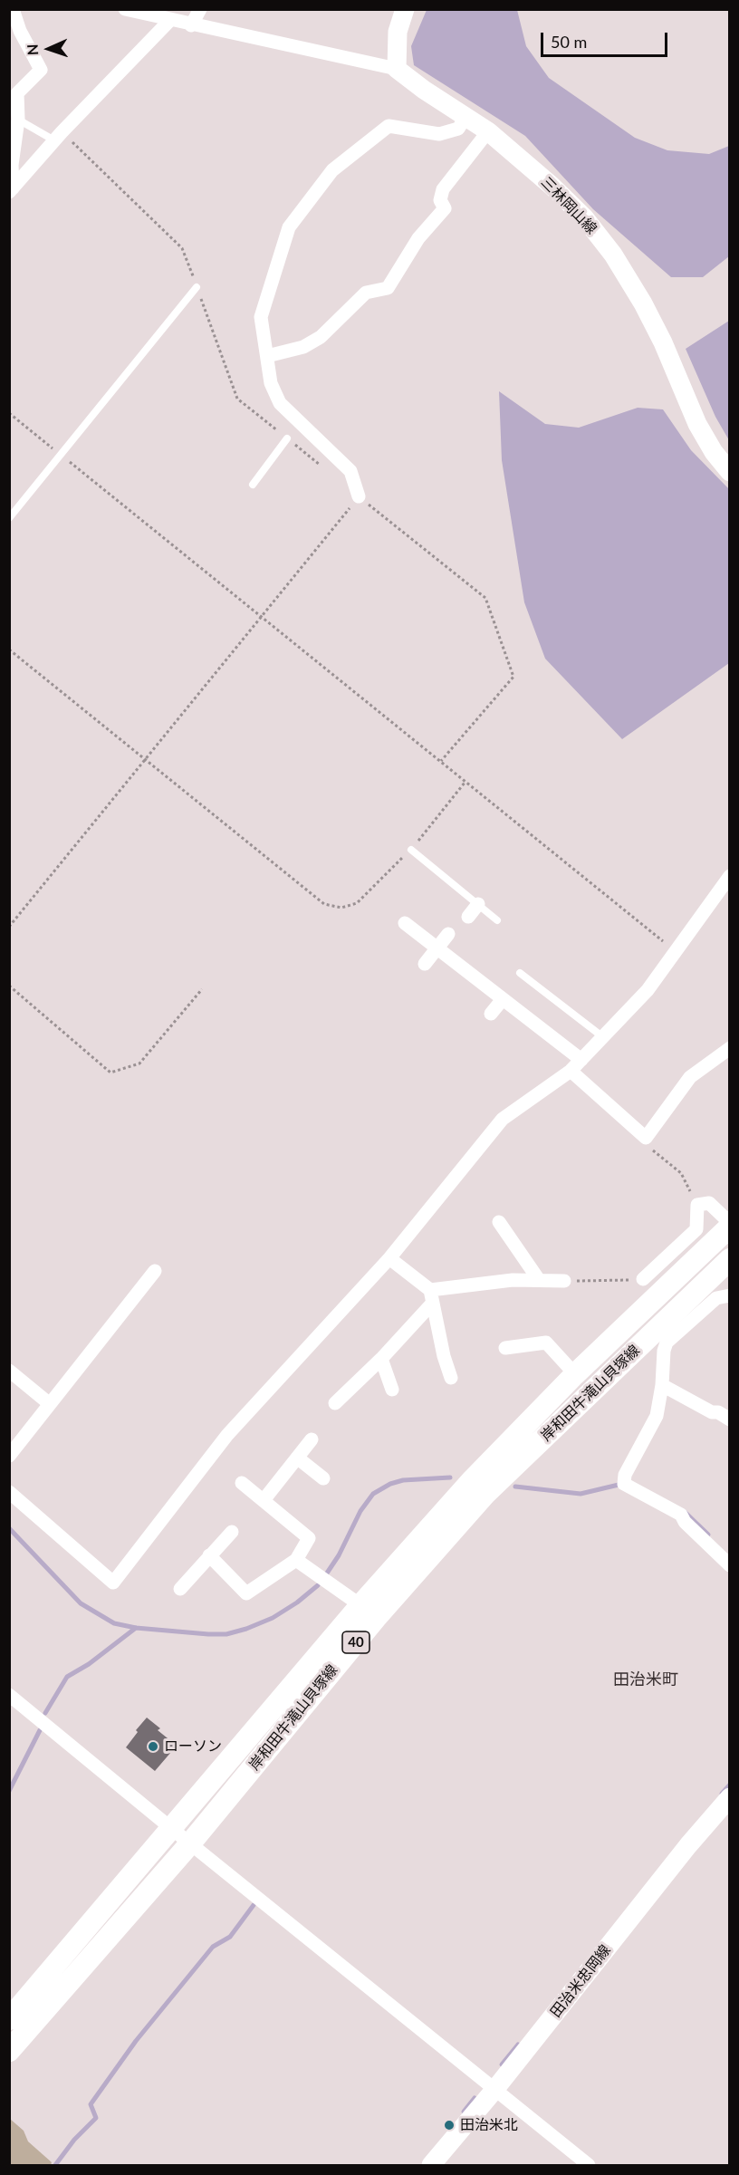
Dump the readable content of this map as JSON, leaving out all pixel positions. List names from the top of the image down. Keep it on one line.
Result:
{"streets":{"main road":["三林岡山線","岸和田牛滝山貝塚線","40","田治米忠岡線"]},"districts":["田治米町"],"places":["ローソン","田治米北"],"scale_bar":"50 m","north":"left"}
